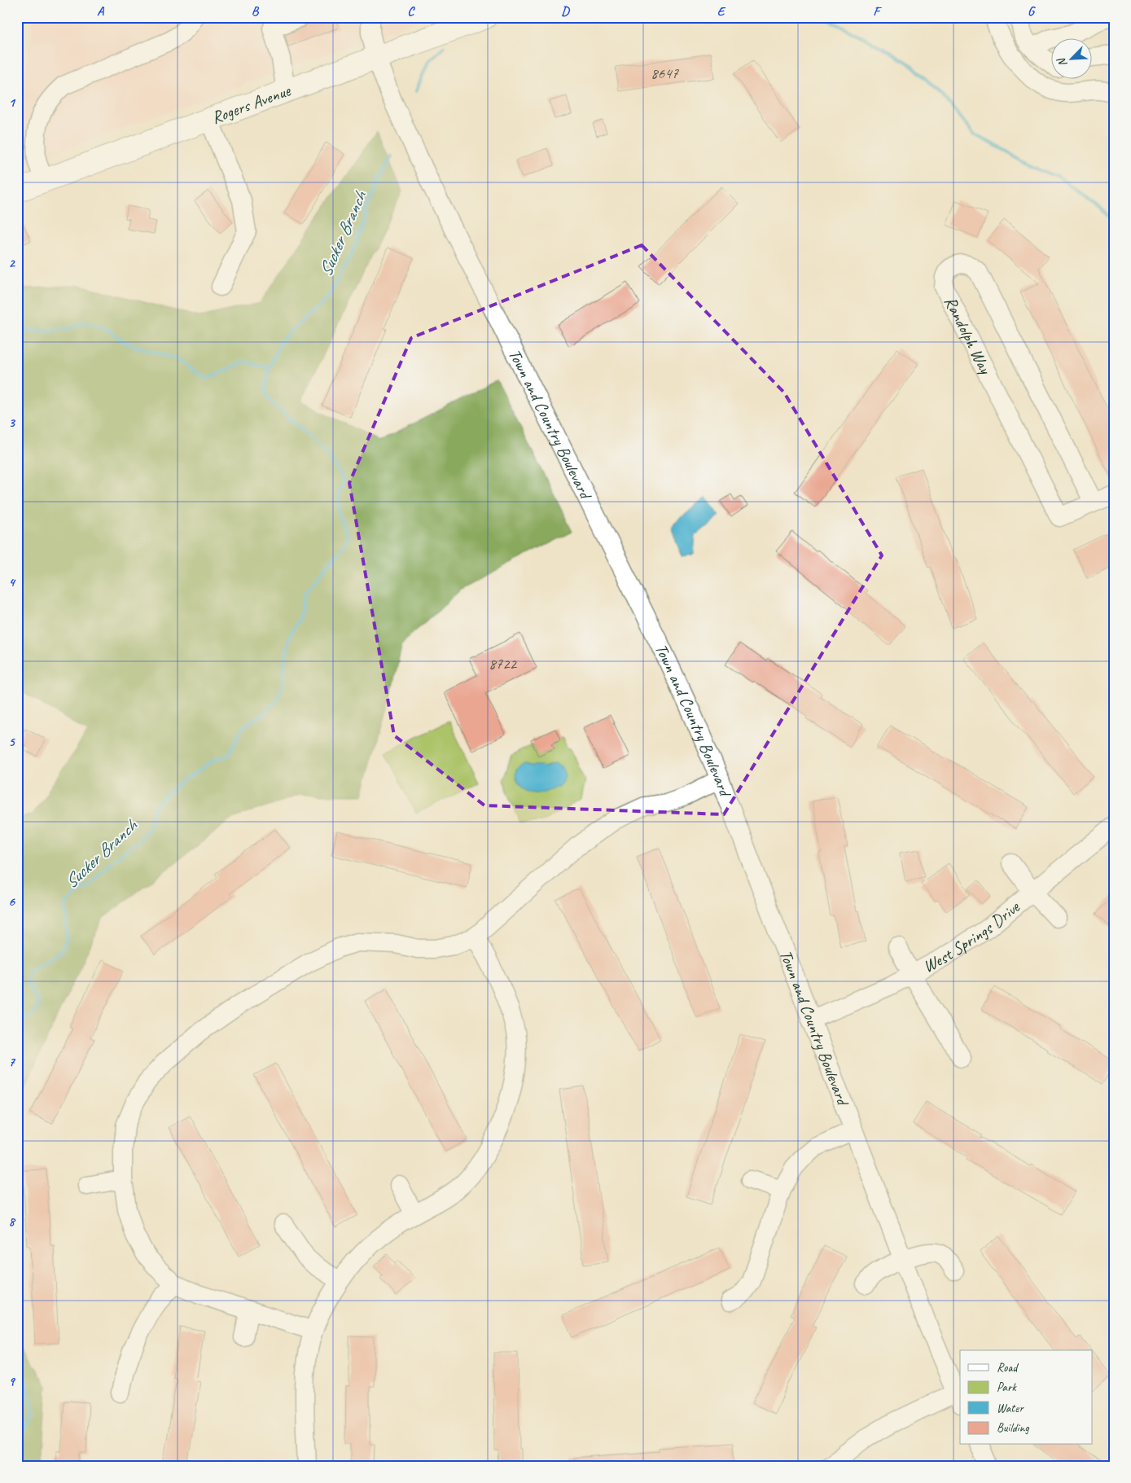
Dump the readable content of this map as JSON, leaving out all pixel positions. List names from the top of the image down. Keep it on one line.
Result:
{"streets":{"main road":["Rogers Avenue"],"street":["Randolph Way","Town and Country Boulevard","West Springs Drive"]},"crossings":[["Rogers Avenue","Town and Country Boulevard"],["Town and Country Boulevard","West Springs Drive"]],"water":["Sucker Branch"],"house_numbers":["8647","8722"],"legend":["Road","Park","Water","Building"],"north":"bottom left","grid":{"columns":["A","B","C","D","E","F","G"],"rows":["1","2","3","4","5","6","7","8","9"]}}
